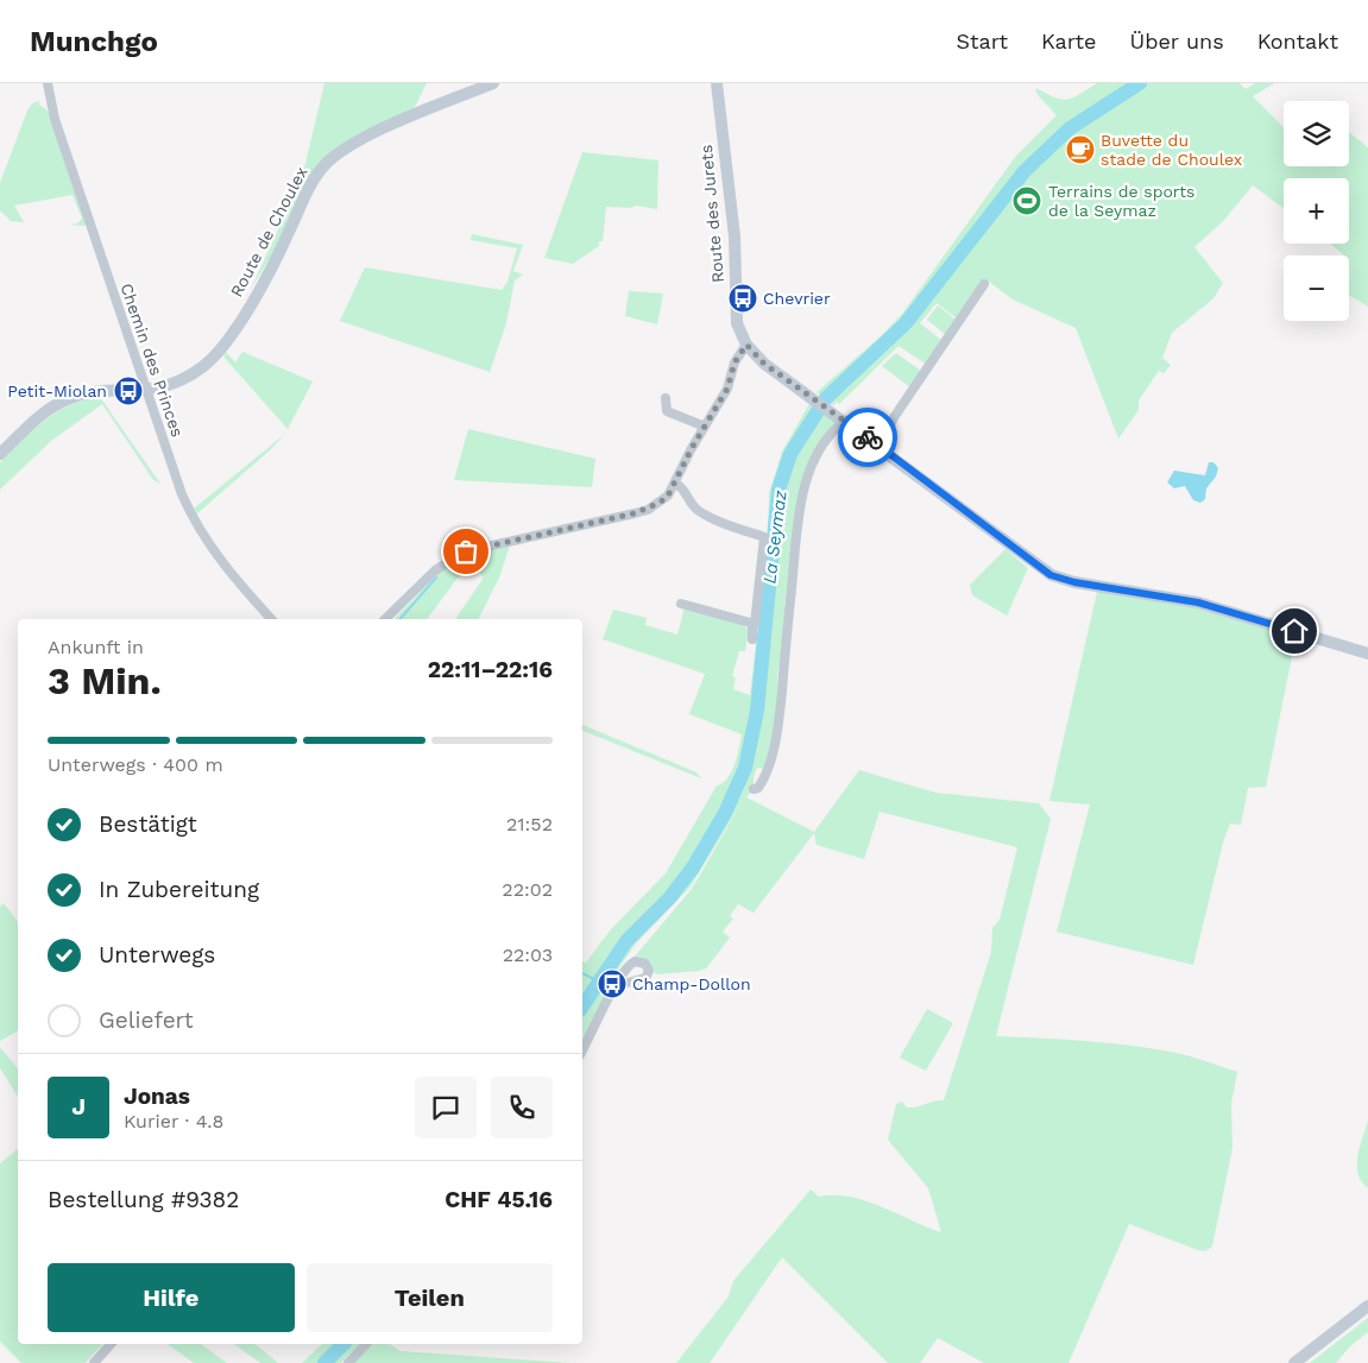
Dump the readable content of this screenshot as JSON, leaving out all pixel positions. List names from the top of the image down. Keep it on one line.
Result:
{"streets":{"street":["Route des Jurets","Route de Choulex","Chemin des Princes"]},"crossings":[["Route de Choulex","Chemin des Princes"]],"water":["La Seymaz"],"places":{"cafe":["Buvette du stade de Choulex"],"sports":["Terrains de sports de la Seymaz"],"bus stop":["Chevrier","Petit-Miolan","Champ-Dollon"]},"page":{"header":"Munchgo","nav":["Start","Karte","Über uns","Kontakt"],"map_buttons":["+","−"],"heading":["3 Min.","Ankunft in","22:11–22:16"],"panel":["Jonas","Kurier · 4.8","Bestellung #9382","CHF 45.16"],"bar":"Unterwegs · 400 m","list":[["Bestätigt","21:52"],["In Zubereitung","22:02"],["Unterwegs","22:03"],"Geliefert"],"round":"J","buttons":["Hilfe","Teilen"]}}
